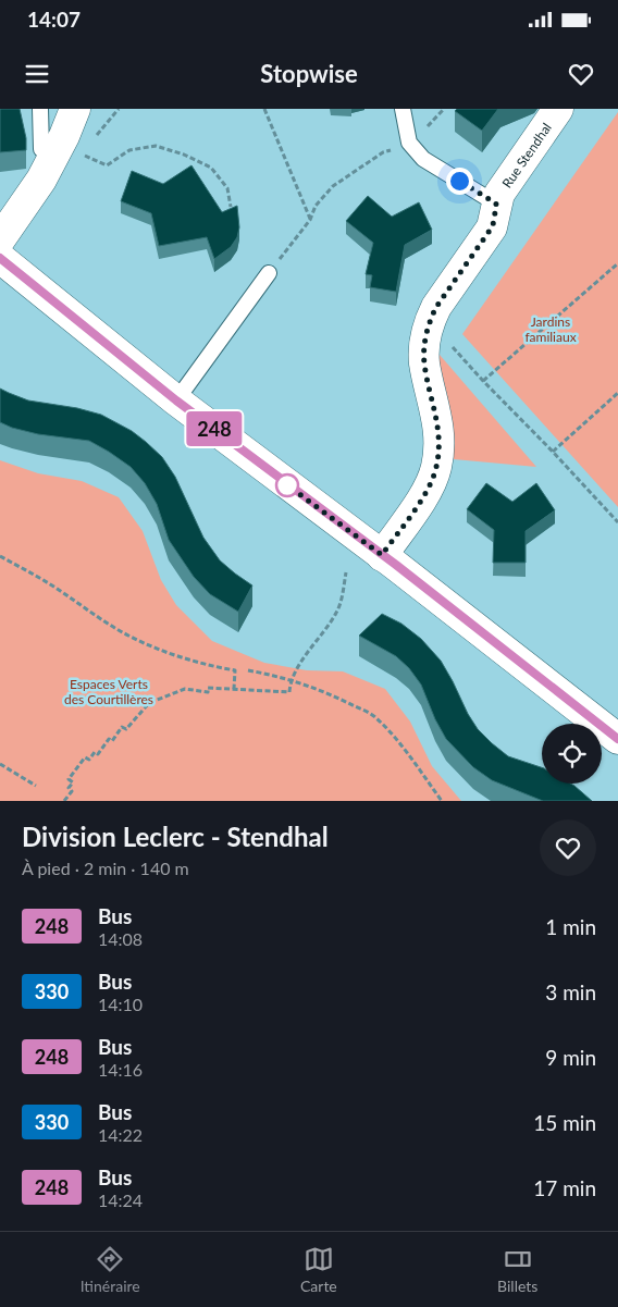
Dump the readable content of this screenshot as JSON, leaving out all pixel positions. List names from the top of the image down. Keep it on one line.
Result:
{"streets":{"main road":["Rue Stendhal"]},"parks":["Jardins familiaux","Espaces Verts des Courtillères"],"lines":["bus line 248"],"page":{"status":"14:07","header":"Stopwise","on_map":"248","heading":["Division Leclerc - Stendhal","À pied · 2 min · 140 m"],"list":[{"mark":"248","name":"Bus","note":"14:08","value":"1 min"},{"mark":"330","name":"Bus","note":"14:10","value":"3 min"},{"mark":"248","name":"Bus","note":"14:16","value":"9 min"},{"mark":"330","name":"Bus","note":"14:22","value":"15 min"},{"mark":"248","name":"Bus","note":"14:24","value":"17 min"}],"tabs":["Itinéraire","Carte","Billets"]}}
